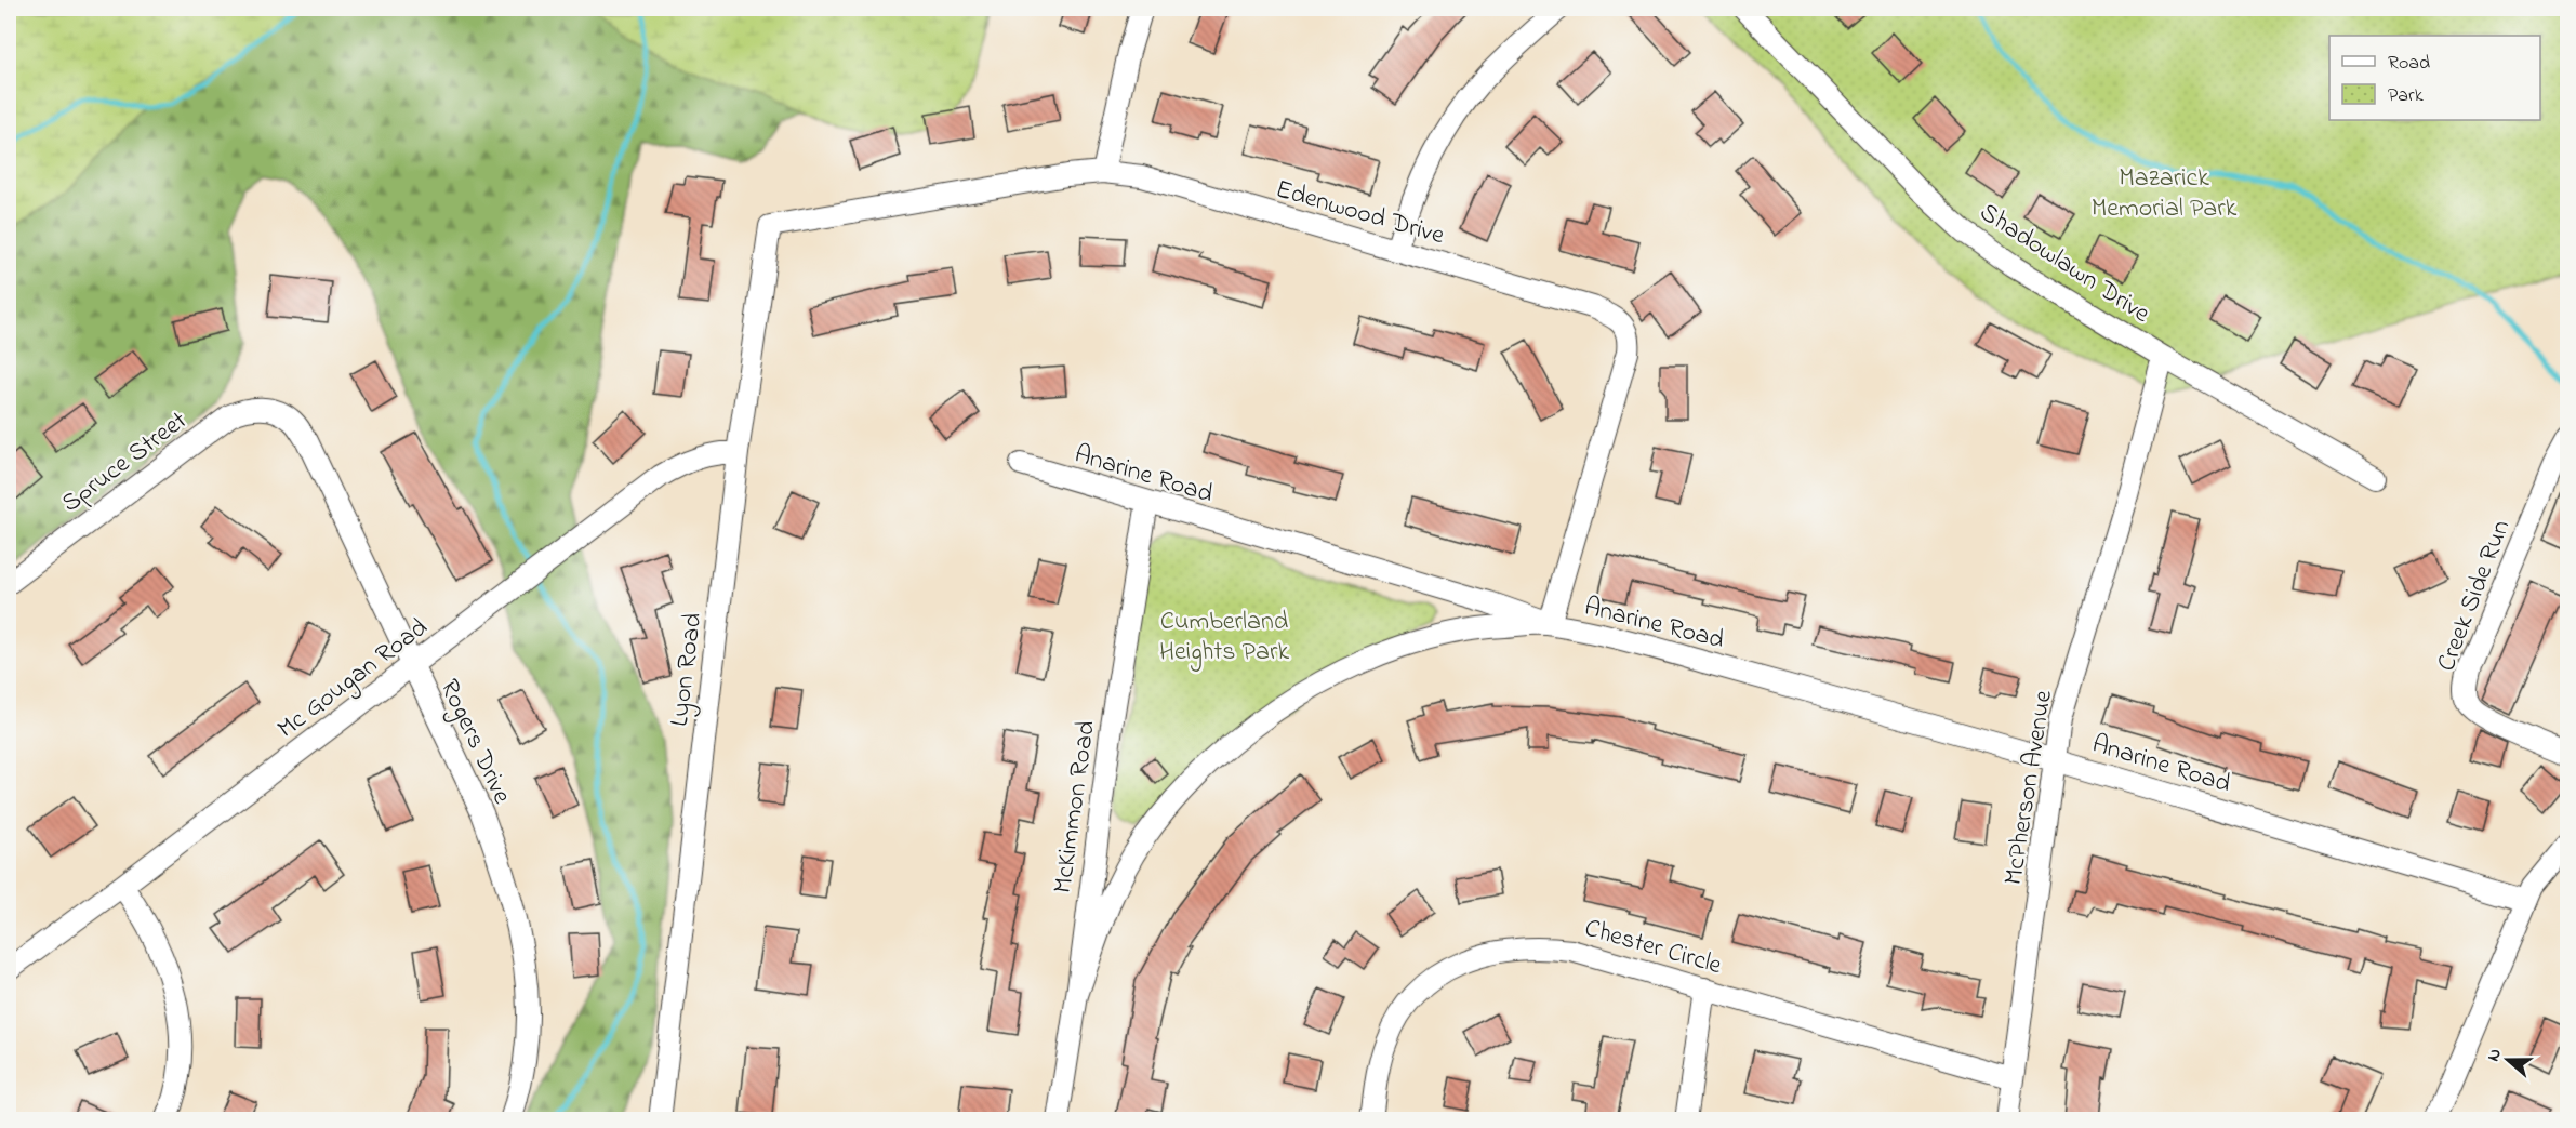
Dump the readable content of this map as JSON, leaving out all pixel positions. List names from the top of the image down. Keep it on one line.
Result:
{"streets":{"street":["Edenwood Drive","Shadowlawn Drive","Spruce Street","Anarine Road","Creek Side Run","Lyon Road","Mc Gougan Road","Rogers Drive","McPherson Avenue","McKimmon Road","Chester Circle"]},"crossings":[["Edenwood Drive","Anarine Road"],["Edenwood Drive","Lyon Road"],["Shadowlawn Drive","McPherson Avenue"],["Spruce Street","Rogers Drive"],["Anarine Road","McPherson Avenue"],["Anarine Road","McKimmon Road"],["Lyon Road","Mc Gougan Road"],["Mc Gougan Road","Rogers Drive"],["McPherson Avenue","Chester Circle"]],"parks":["Mazarick Memorial Park","Cumberland Heights Park"],"legend":["Road","Park"],"north":"left"}
